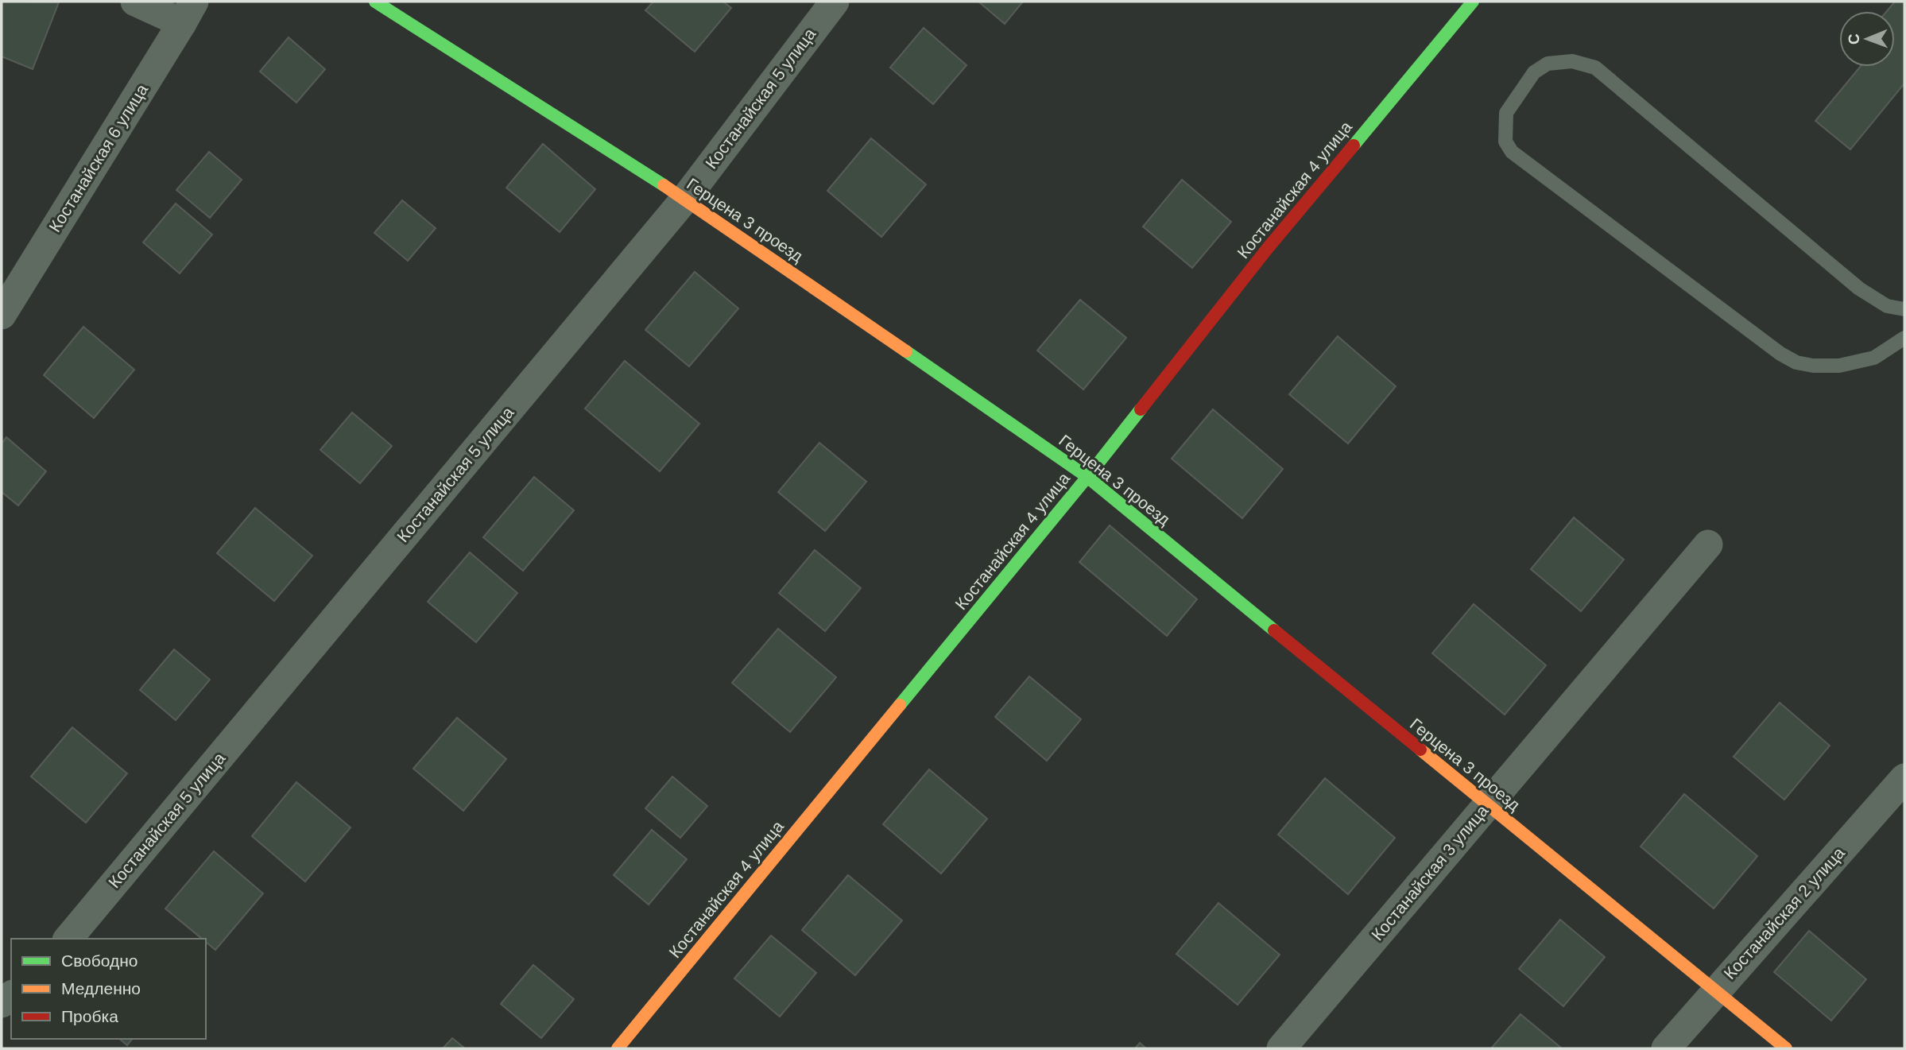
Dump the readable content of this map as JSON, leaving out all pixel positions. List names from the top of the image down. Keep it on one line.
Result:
{"streets":{"street":["Костанайская 5 улица","Костанайская 6 улица","Костанайская 4 улица","Герцена 3 проезд","Костанайская 3 улица","Костанайская 2 улица"]},"crossings":[["Костанайская 5 улица","Герцена 3 проезд"],["Костанайская 4 улица","Герцена 3 проезд"],["Герцена 3 проезд","Костанайская 3 улица"],["Герцена 3 проезд","Костанайская 2 улица"]],"legend":["Свободно","Медленно","Пробка"],"north":"left"}
